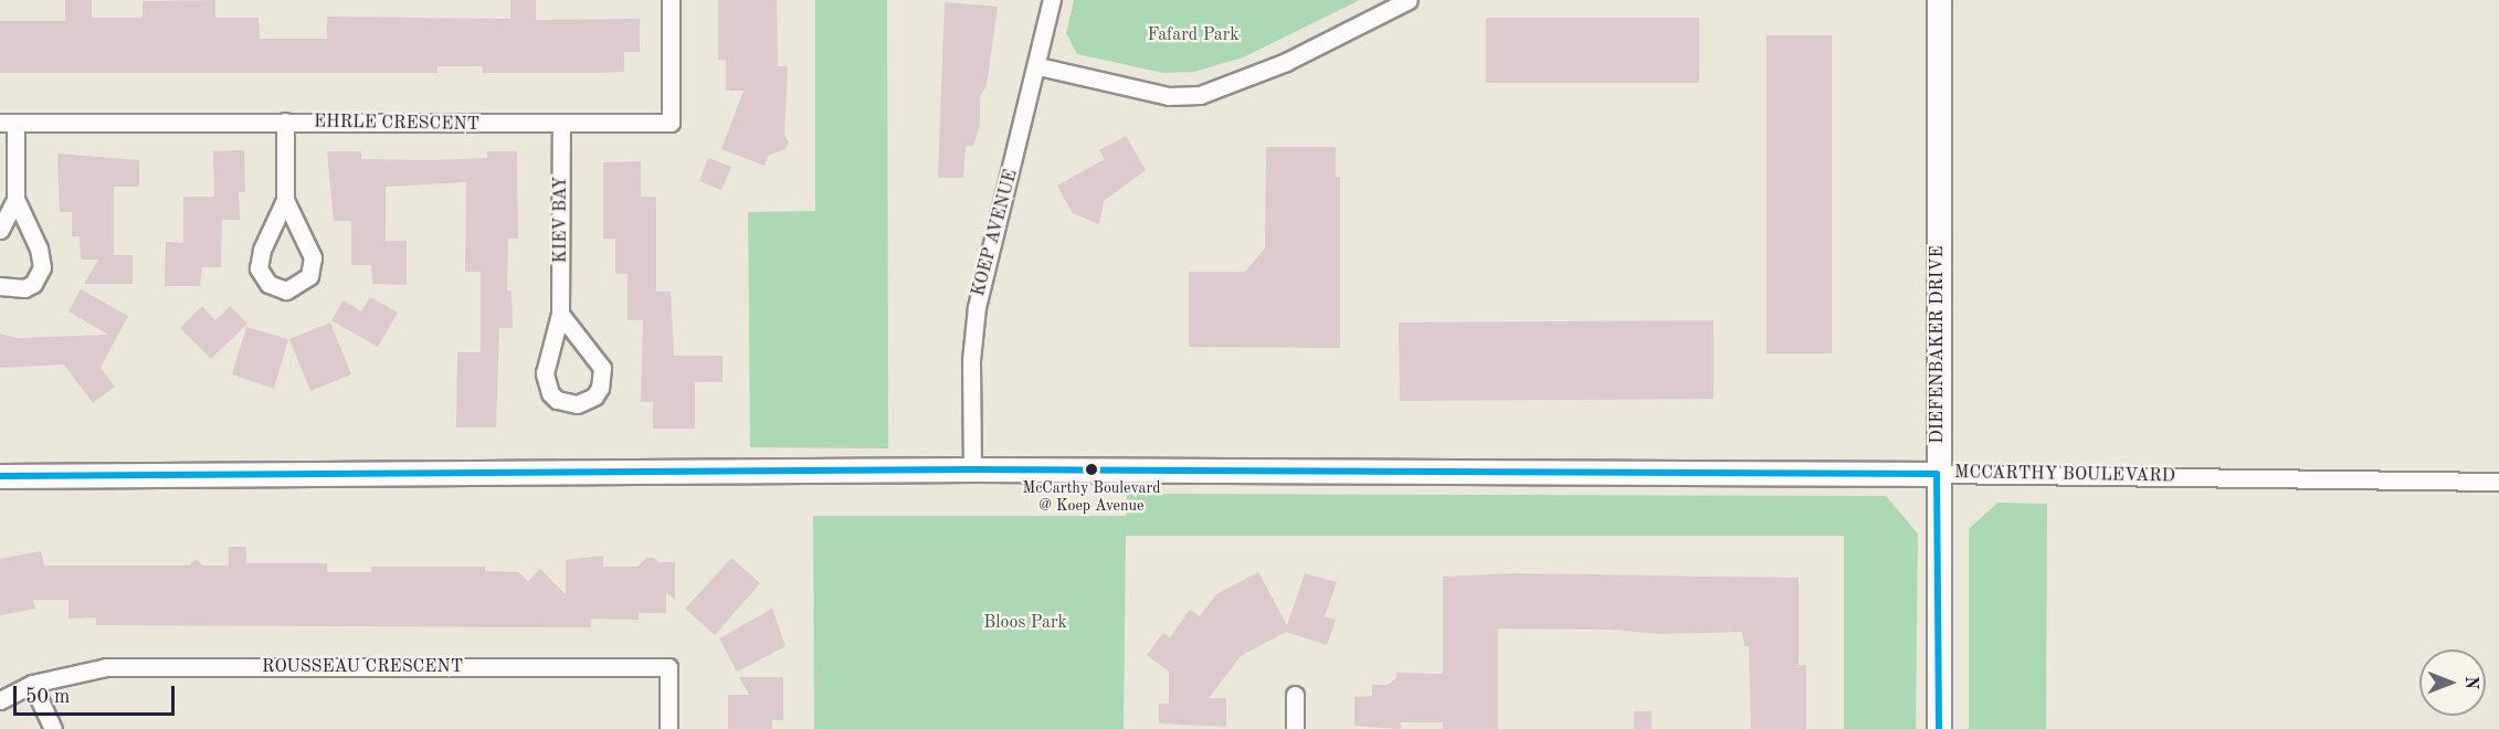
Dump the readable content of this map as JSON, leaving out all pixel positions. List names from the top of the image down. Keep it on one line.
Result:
{"streets":{"main road":["DIEFENBAKER DRIVE","MCCARTHY BOULEVARD"],"street":["EHRLE CRESCENT","KIEV BAY","KOEP AVENUE","ROUSSEAU CRESCENT"]},"crossings":[["EHRLE CRESCENT","KIEV BAY"],["KOEP AVENUE","MCCARTHY BOULEVARD"],["DIEFENBAKER DRIVE","MCCARTHY BOULEVARD"]],"parks":["Fafard Park","Bloos Park"],"places":["McCarthy Boulevard @ Koep Avenue"],"scale_bar":"50 m","north":"right"}
